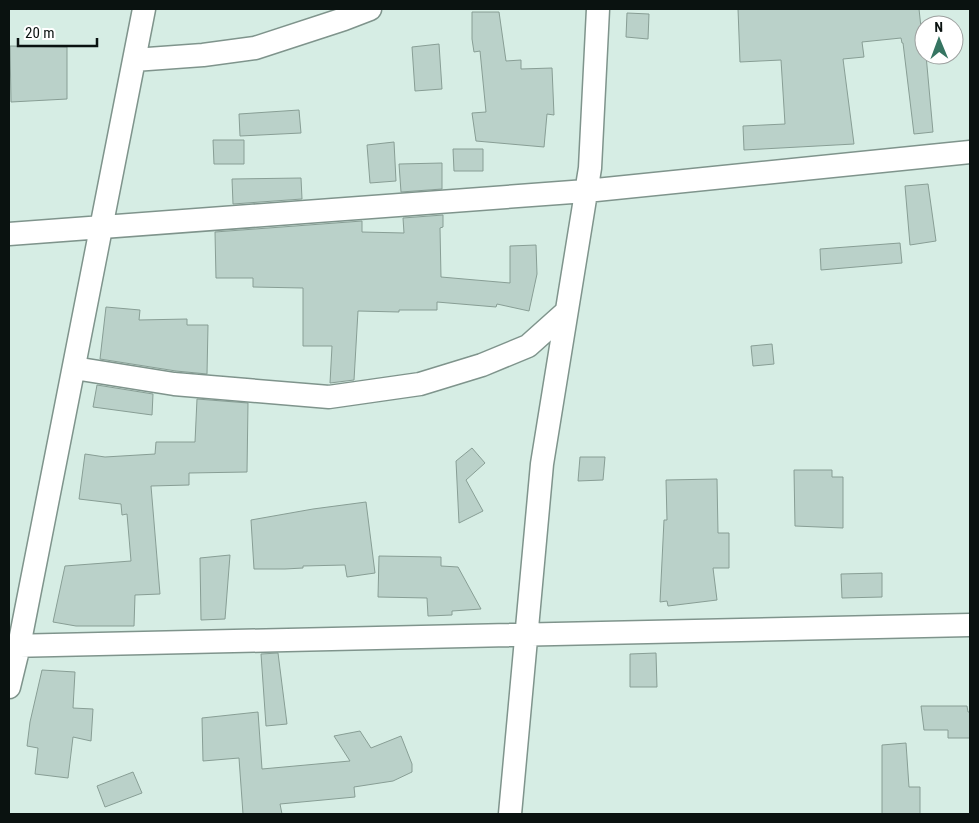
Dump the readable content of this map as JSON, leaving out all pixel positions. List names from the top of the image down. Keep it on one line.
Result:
{"scale_bar":"20 m","north":"top"}
